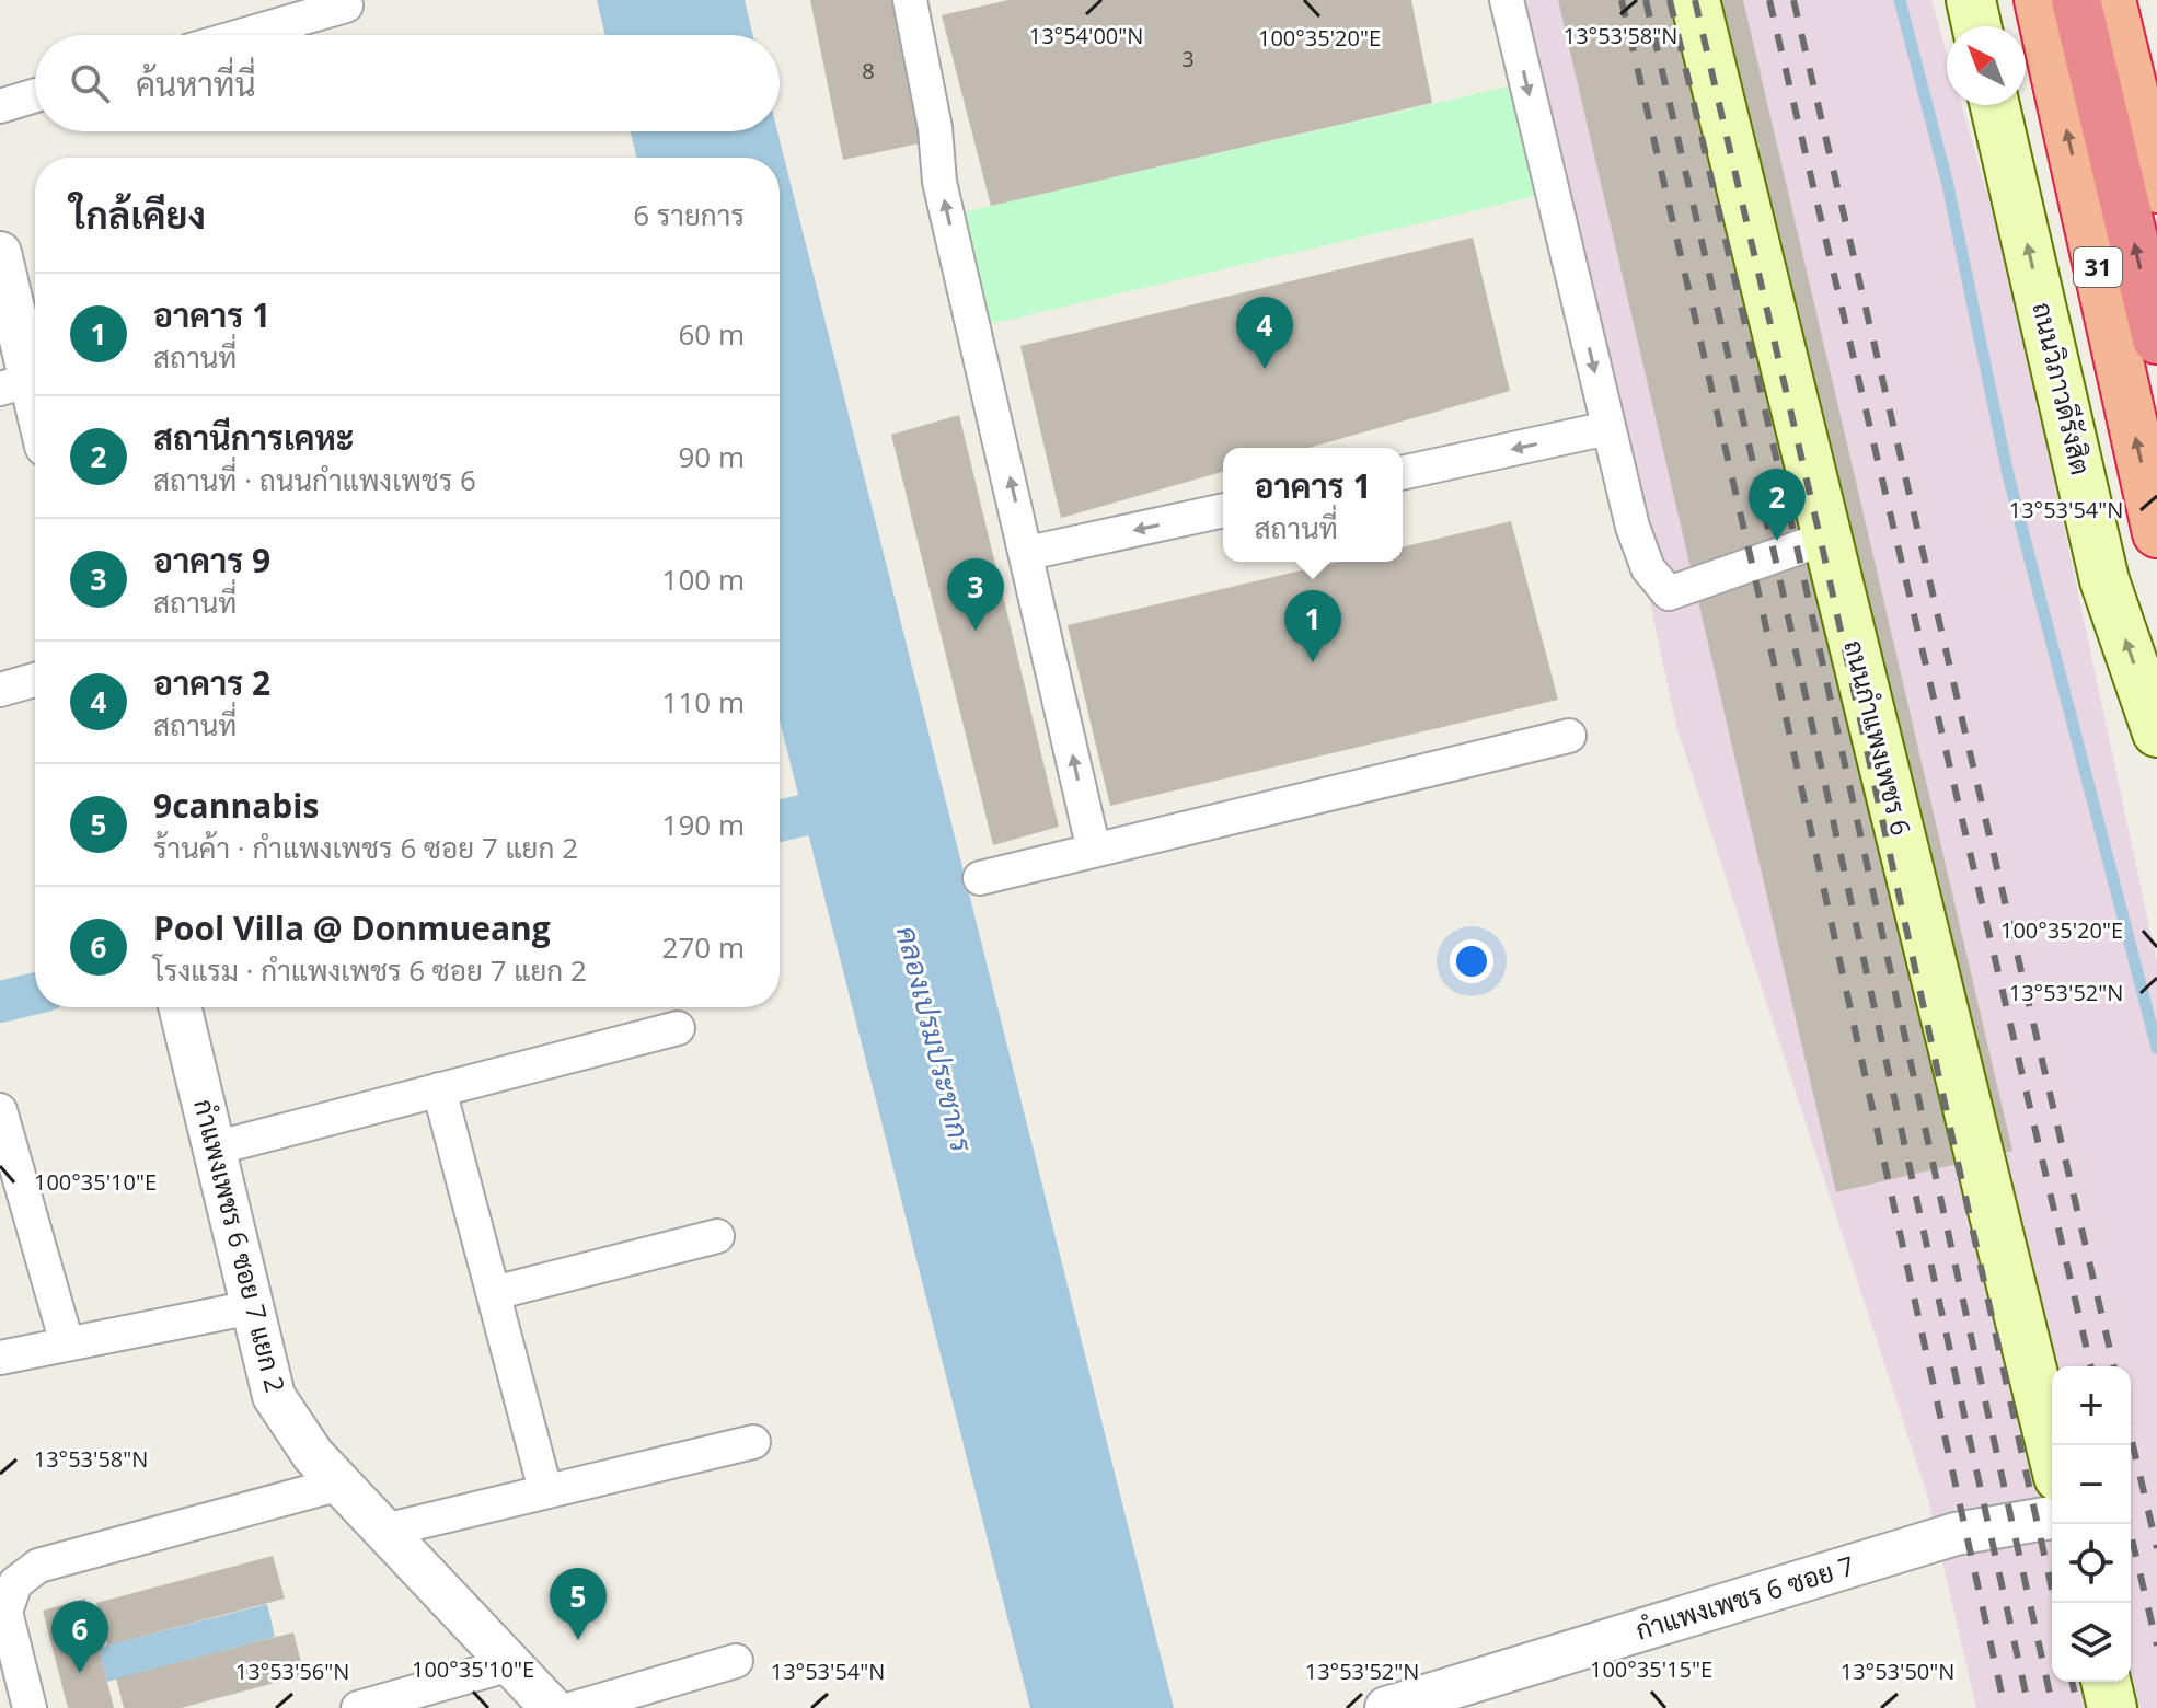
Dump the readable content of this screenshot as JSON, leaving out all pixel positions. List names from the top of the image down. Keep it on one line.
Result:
{"streets":{"highway":["31"],"main road":["ถนนวิภาวดีรังสิต","ถนนกำแพงเพชร 6"],"street":["กำแพงเพชร 6 ซอย 7 แยก 2","กำแพงเพชร 6 ซอย 7"]},"one_way":["ถนนวิภาวดีรังสิต"],"water":["คลองเปรมประชากร"],"house_numbers":["3","8"],"north":"top left","page":{"search":"ค้นหาที่นี่","heading":["ใกล้เคียง","6 รายการ"],"list":[{"mark":"1","name":"อาคาร 1","note":"สถานที่","value":"60 m"},{"mark":"2","name":"สถานีการเคหะ","note":"สถานที่ · ถนนกำแพงเพชร 6","value":"90 m"},{"mark":"3","name":"อาคาร 9","note":"สถานที่","value":"100 m"},{"mark":"4","name":"อาคาร 2","note":"สถานที่","value":"110 m"},{"mark":"5","name":"9cannabis","note":"ร้านค้า · กำแพงเพชร 6 ซอย 7 แยก 2","value":"190 m"},{"mark":"6","name":"Pool Villa @ Donmueang","note":"โรงแรม · กำแพงเพชร 6 ซอย 7 แยก 2","value":"270 m"}],"pins":["4","2","3","1","5","6"],"popup":["อาคาร 1","สถานที่"],"map_buttons":["+","−"]},"coordinates":["13°54'00\"N","13°53'58\"N","100°35'20\"E","13°53'54\"N","13°53'52\"N","100°35'10\"E","100°35'15\"E","13°53'56\"N","13°53'50\"N"]}
